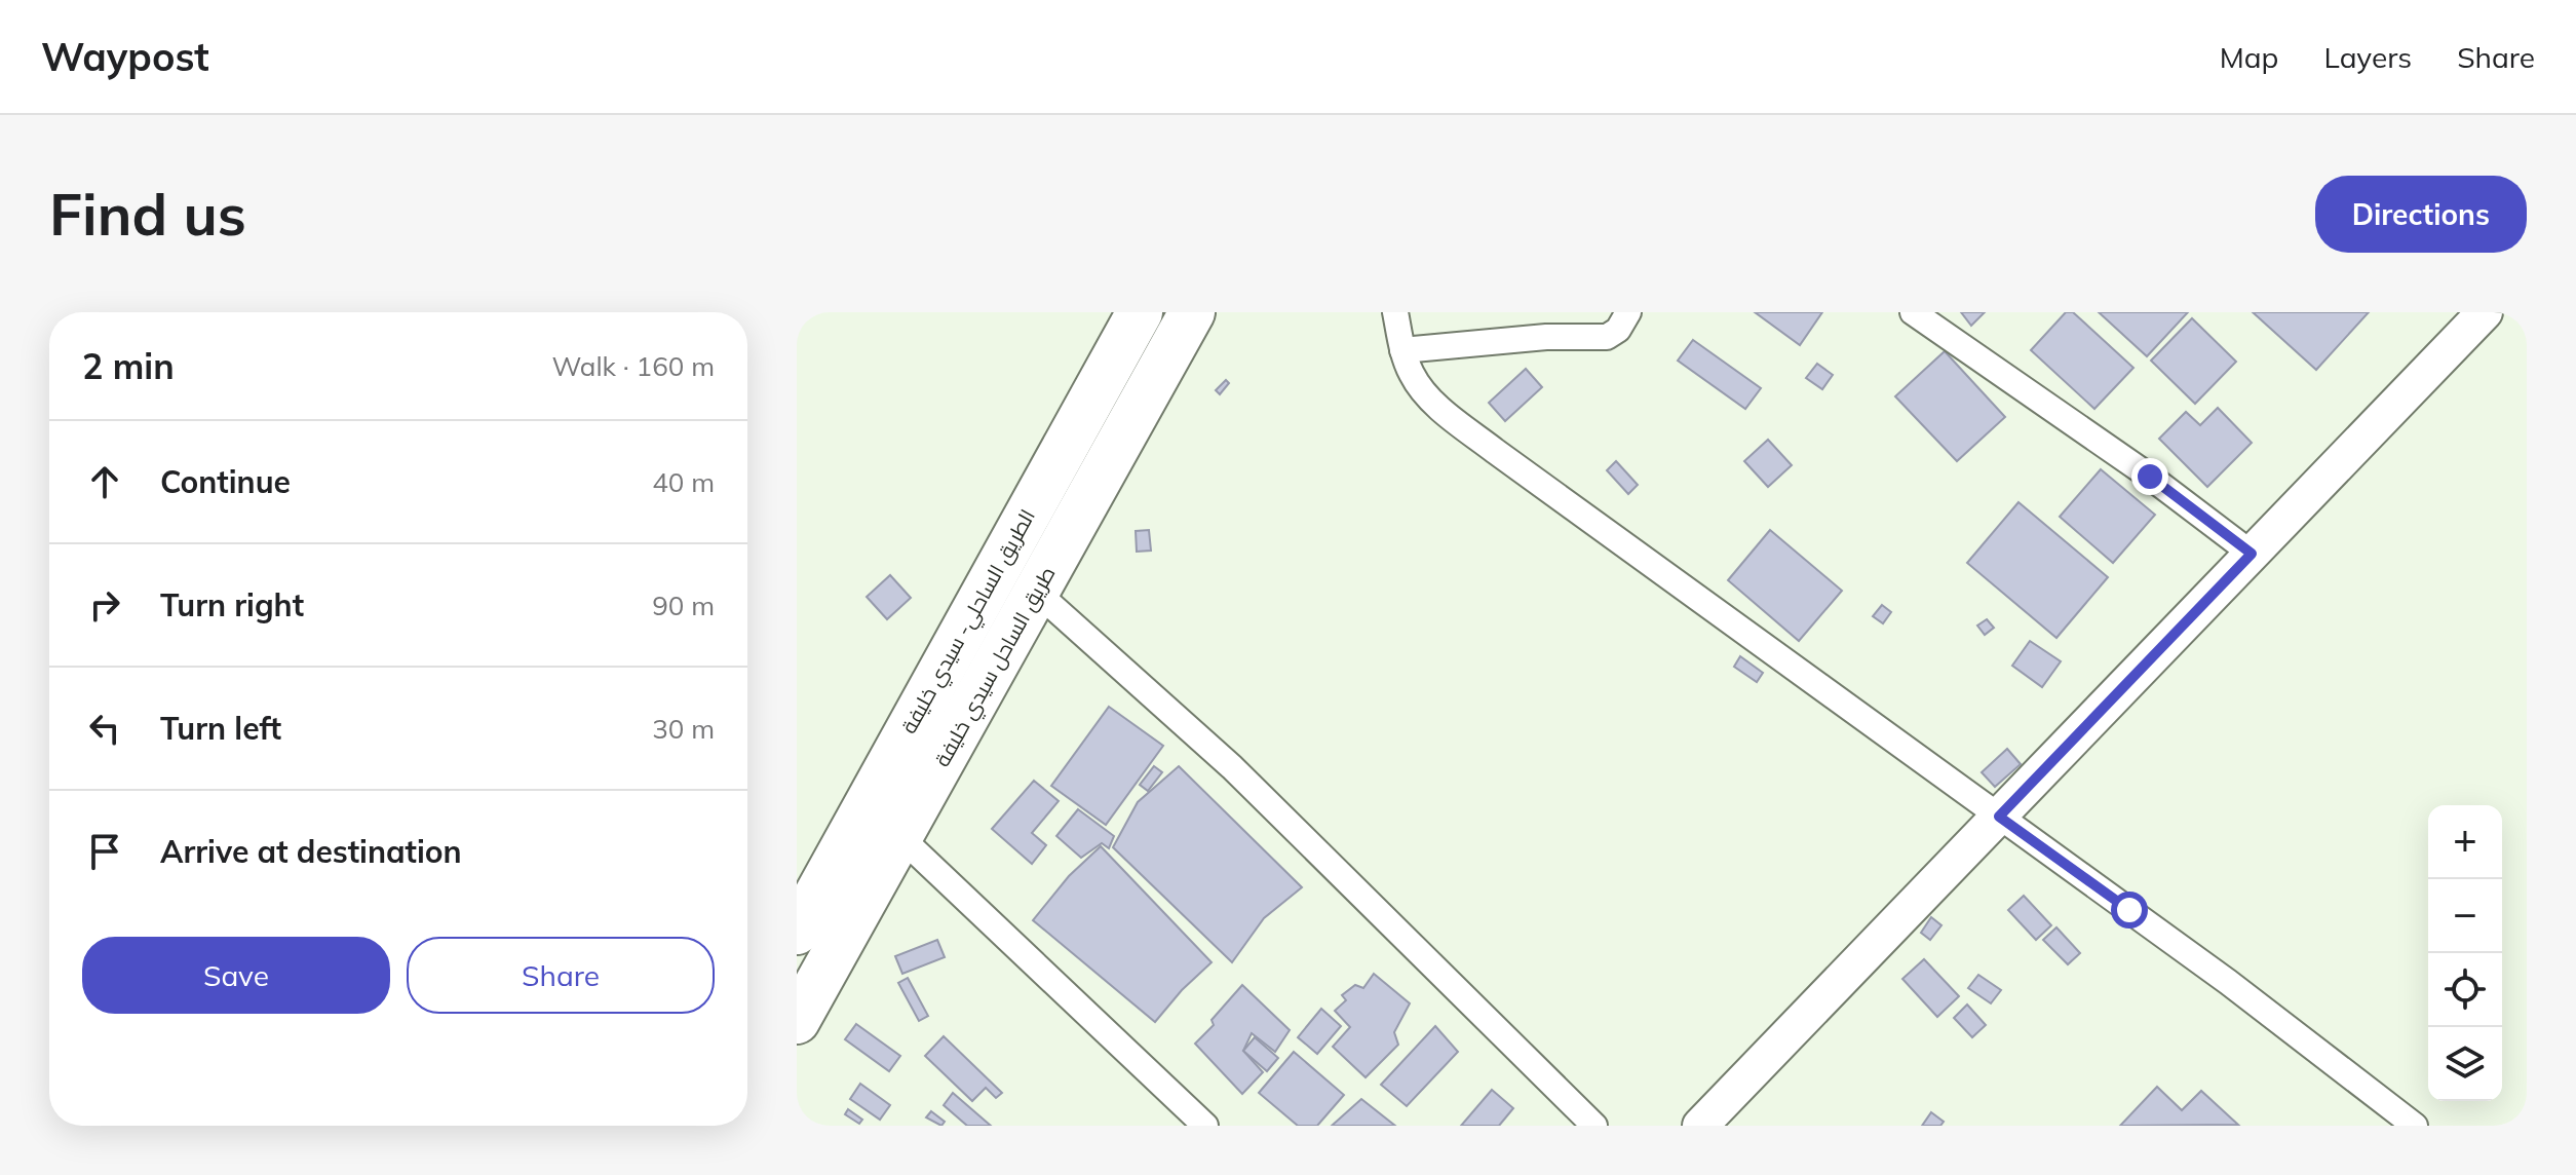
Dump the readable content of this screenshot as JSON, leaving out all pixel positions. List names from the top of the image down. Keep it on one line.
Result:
{"streets":{"highway":["الطريق الساحلي- سيدي خليفة","طريق الساحل سيدي خليفة"]},"page":{"header":"Waypost","nav":["Map","Layers","Share"],"buttons":["Directions",["Save","Share"]],"title":"Find us","heading":["2 min","Walk · 160 m"],"list":[["Continue","40 m"],["Turn right","90 m"],["Turn left","30 m"],"Arrive at destination"],"map_buttons":["+","−"]}}
